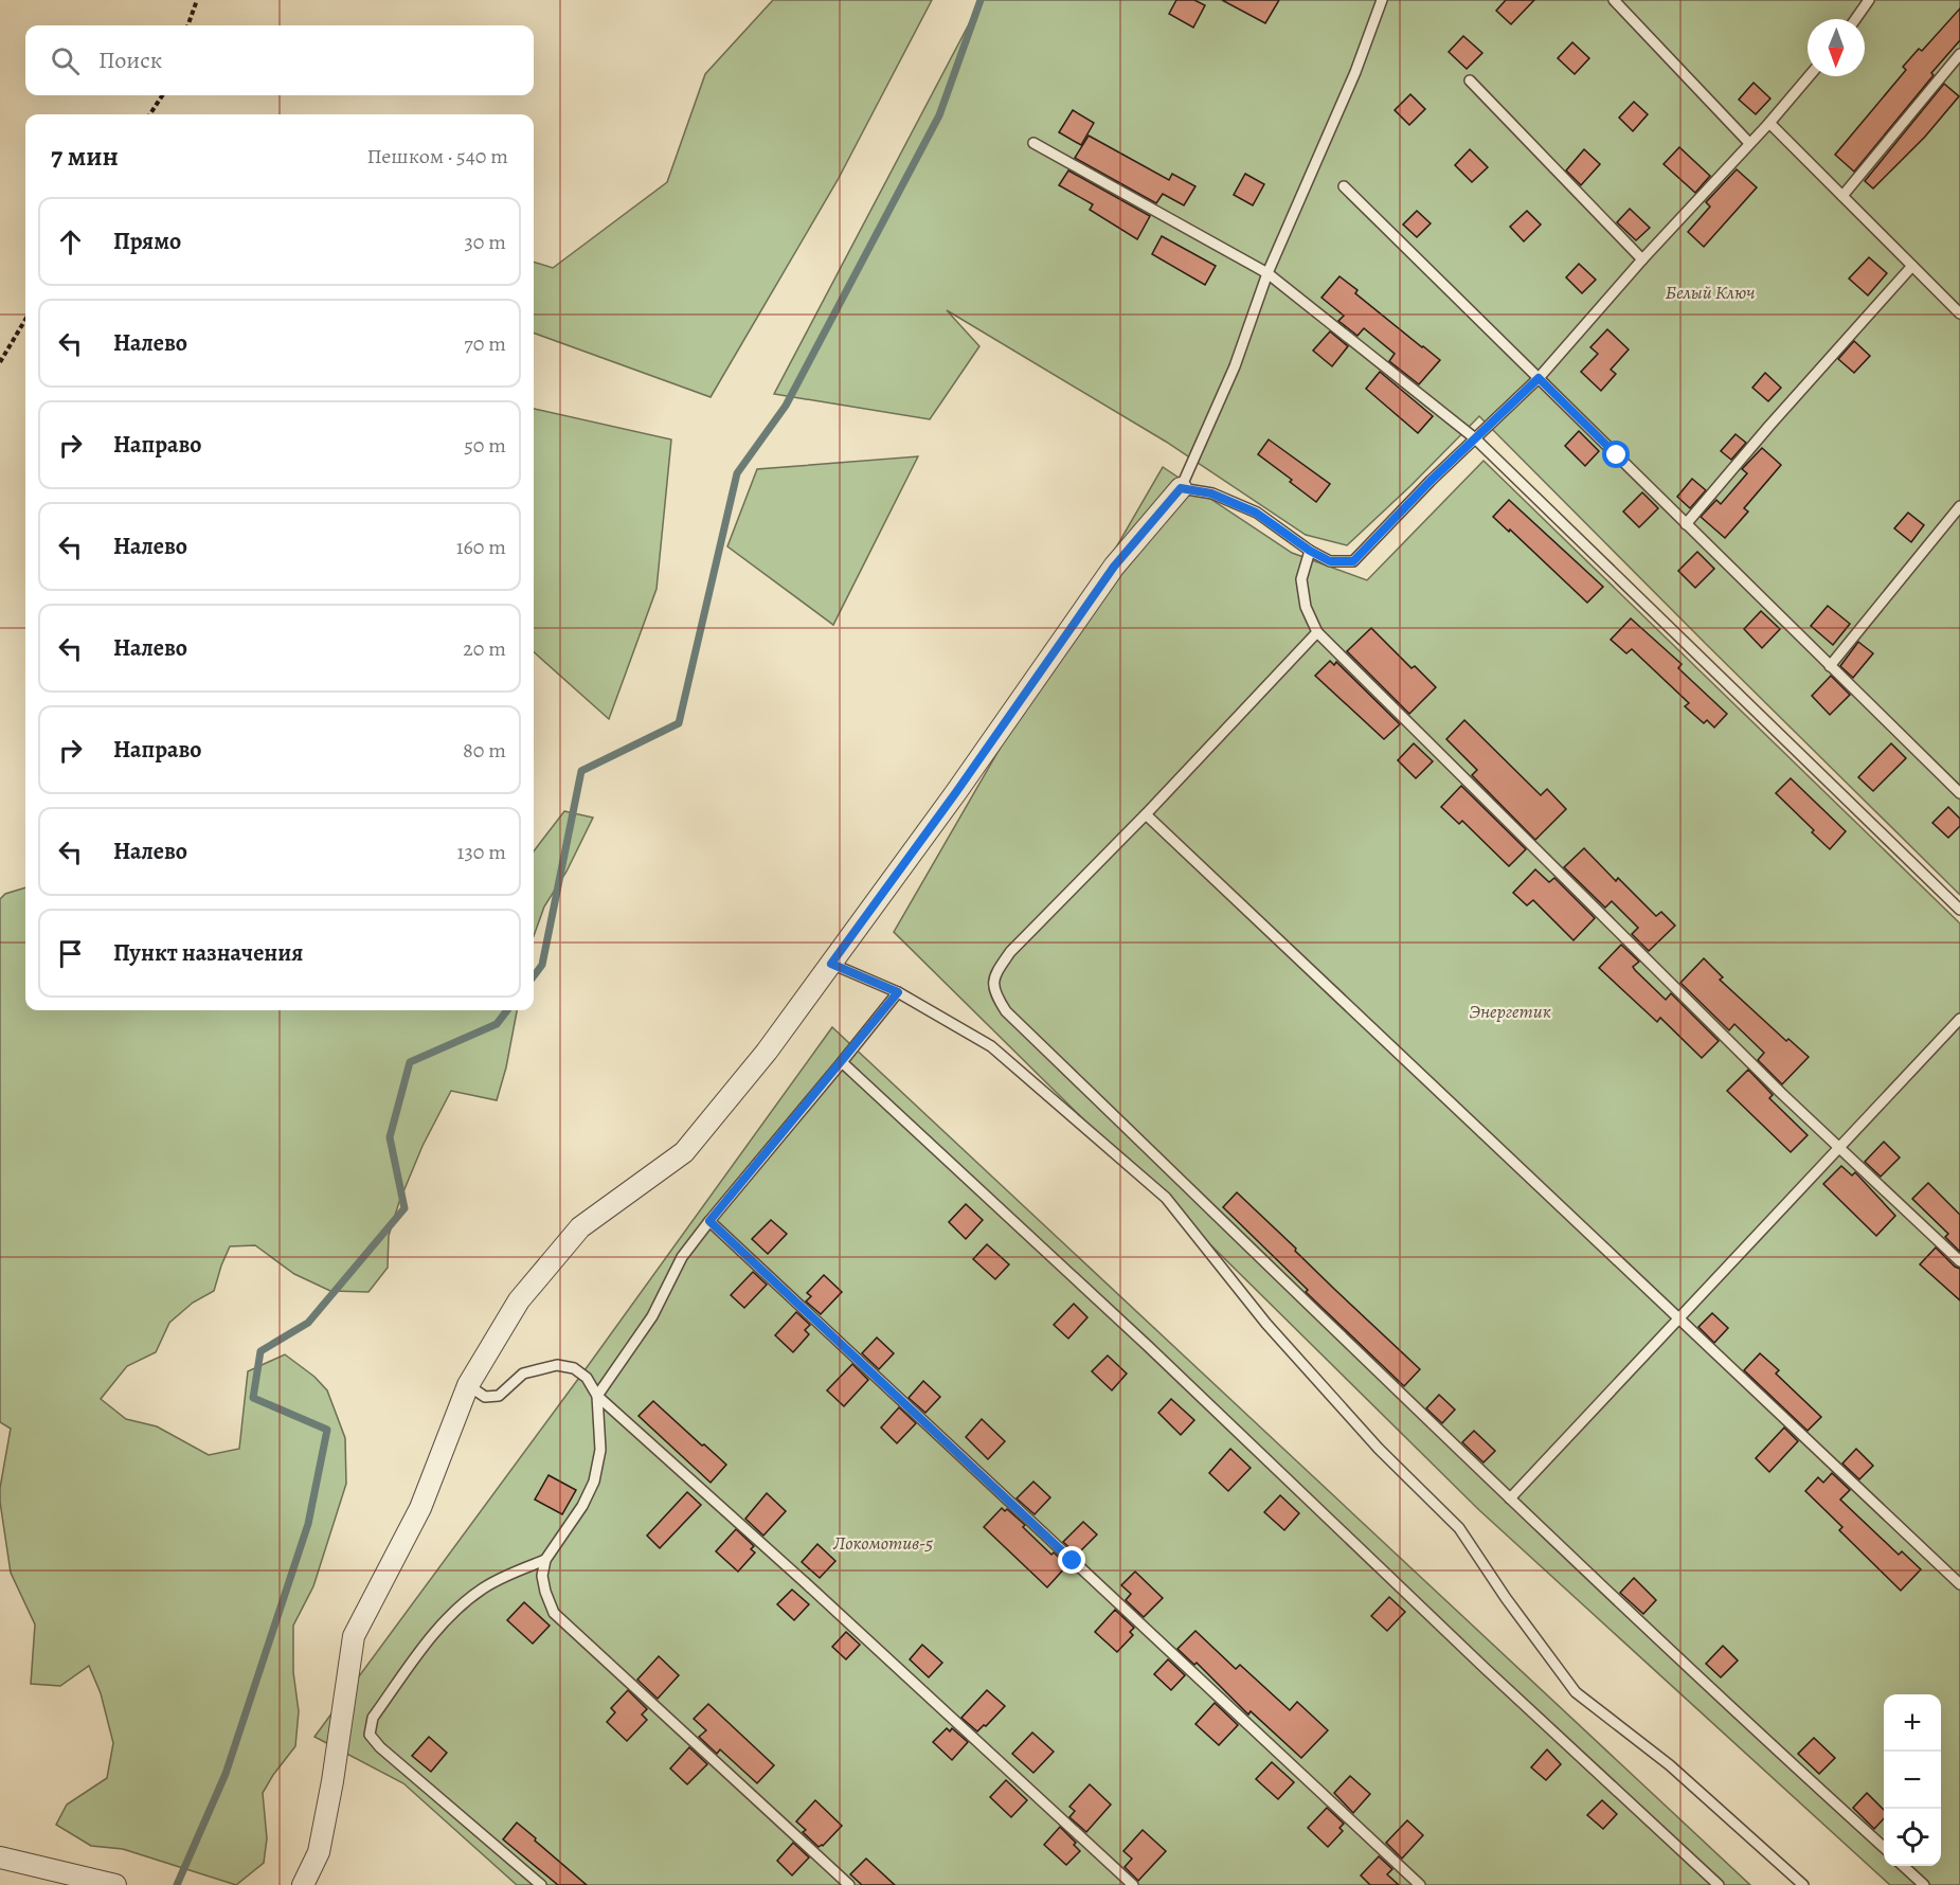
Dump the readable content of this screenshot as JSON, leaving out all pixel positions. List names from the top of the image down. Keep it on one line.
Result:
{"parks":["Белый Ключ","Энергетик","Локомотив-5"],"north":"bottom","page":{"search":"Поиск","heading":["7 мин","Пешком · 540 m"],"list":[["Прямо","30 m"],["Налево","70 m"],["Направо","50 m"],["Налево","160 m"],["Налево","20 m"],["Направо","80 m"],["Налево","130 m"],"Пункт назначения"],"map_buttons":["+","−"]}}
